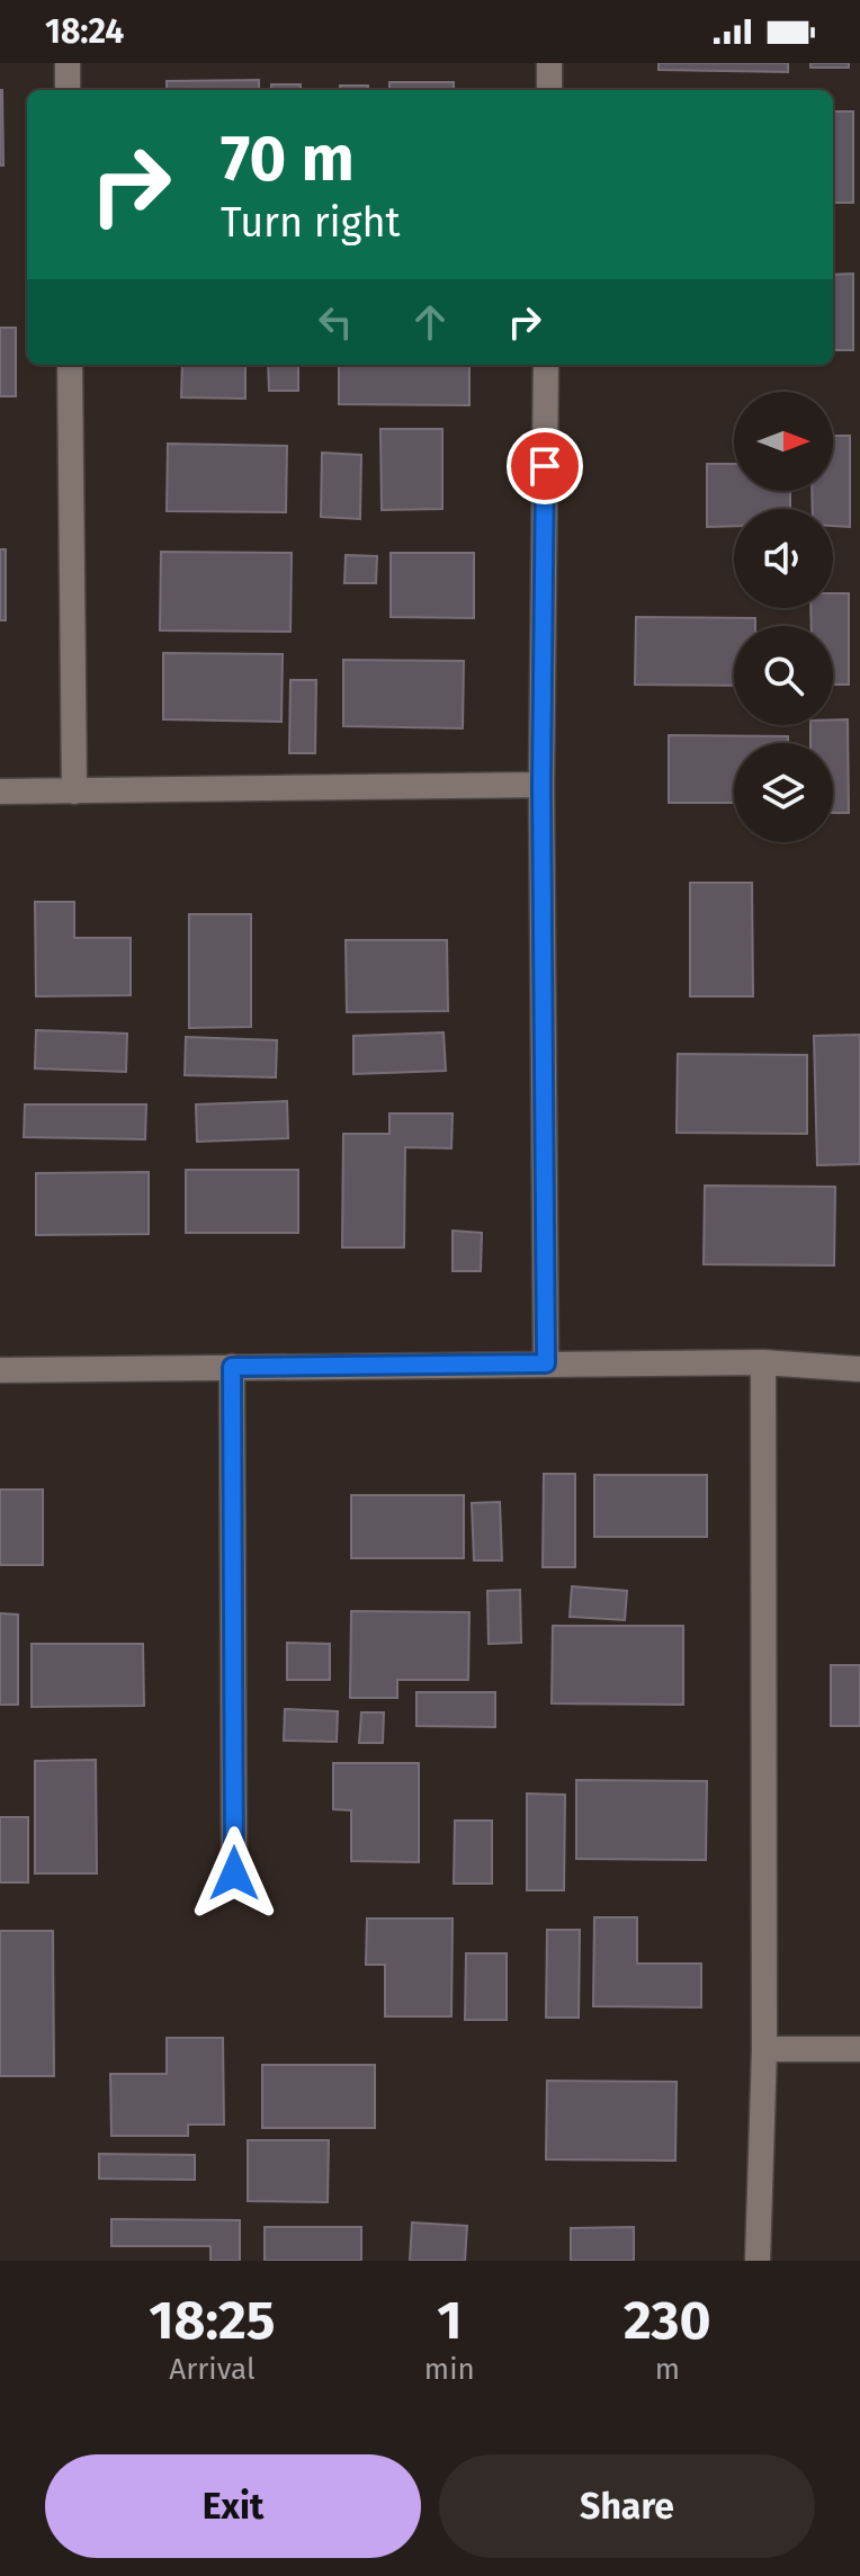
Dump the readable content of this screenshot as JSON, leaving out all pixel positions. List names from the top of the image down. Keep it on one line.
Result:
{"north":"right","page":{"status":"18:24","turn":["70 m","Turn right"],"eta":["18:25","Arrival","1","min","230","m"],"buttons":["Exit","Share"]}}
